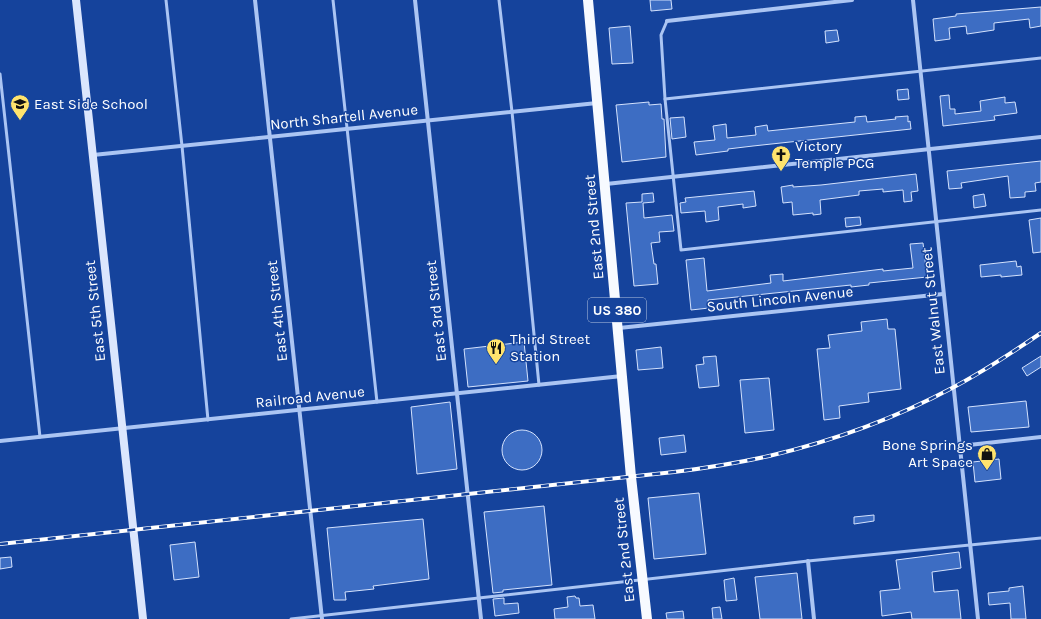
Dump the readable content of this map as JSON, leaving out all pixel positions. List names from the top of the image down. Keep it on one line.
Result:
{"streets":{"main road":["East 2nd Street","US 380"],"street":["North Shartell Avenue","South Lincoln Avenue","East 5th Street","East 4th Street","East 3rd Street","East Walnut Street","Railroad Avenue"]},"crossings":[["North Shartell Avenue","East 2nd Street"],["North Shartell Avenue","East 5th Street"],["North Shartell Avenue","East 4th Street"],["North Shartell Avenue","East 3rd Street"],["East 2nd Street","South Lincoln Avenue"],["East 2nd Street","Railroad Avenue"],["South Lincoln Avenue","East Walnut Street"],["East 5th Street","Railroad Avenue"],["East 4th Street","Railroad Avenue"],["East 3rd Street","Railroad Avenue"]],"places":{"school or university":["East Side School"],"church":["Victory Temple PCG"],"restaurant":["Third Street Station"],"shop":["Bone Springs Art Space"]}}
